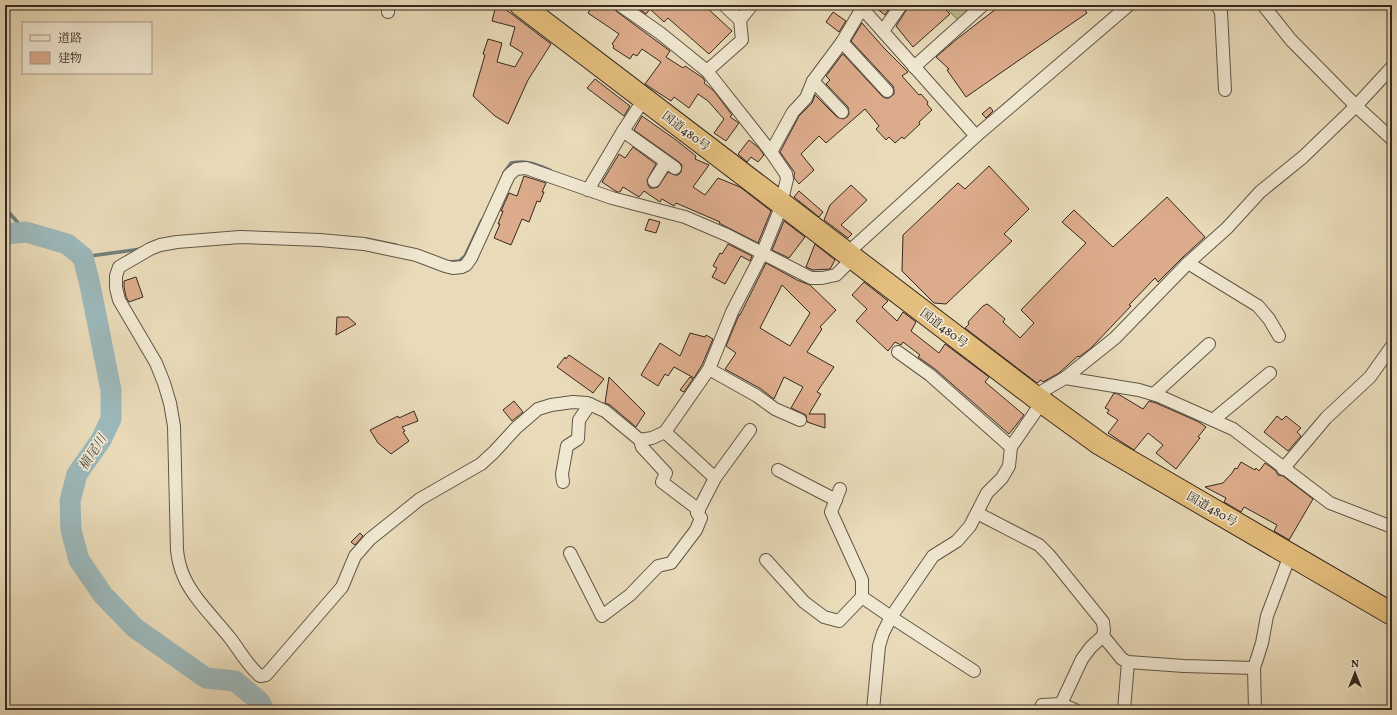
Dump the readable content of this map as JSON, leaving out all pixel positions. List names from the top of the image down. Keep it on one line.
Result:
{"streets":{"highway":["国道480号"]},"water":["槇尾川"],"legend":["道路","建物"],"north":"top"}
